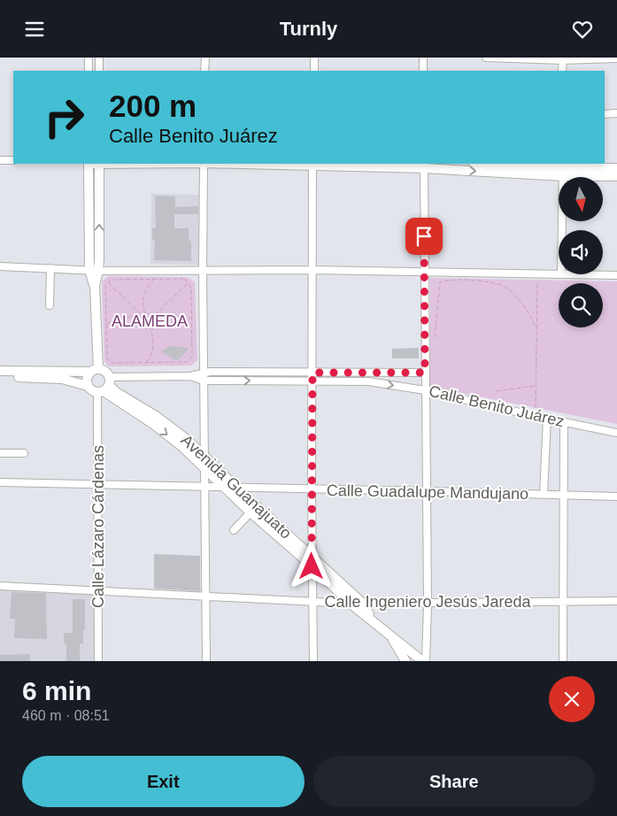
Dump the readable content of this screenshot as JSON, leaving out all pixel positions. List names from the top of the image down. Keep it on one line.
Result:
{"streets":{"street":["Calle Benito Juárez","Avenida Guanajuato","Calle Guadalupe Mandujano","Calle Lázaro Cárdenas","Calle Ingeniero Jesús Jareda"]},"crossings":[["Calle Benito Juárez","Avenida Guanajuato"],["Calle Benito Juárez","Calle Lázaro Cárdenas"],["Avenida Guanajuato","Calle Guadalupe Mandujano"],["Avenida Guanajuato","Calle Lázaro Cárdenas"],["Avenida Guanajuato","Calle Ingeniero Jesús Jareda"],["Calle Guadalupe Mandujano","Calle Lázaro Cárdenas"],["Calle Lázaro Cárdenas","Calle Ingeniero Jesús Jareda"]],"parks":["ALAMEDA"],"north":"bottom","page":{"header":"Turnly","turn":["200 m","Calle Benito Juárez"],"heading":["6 min","460 m · 08:51"],"buttons":["Exit","Share"]}}
